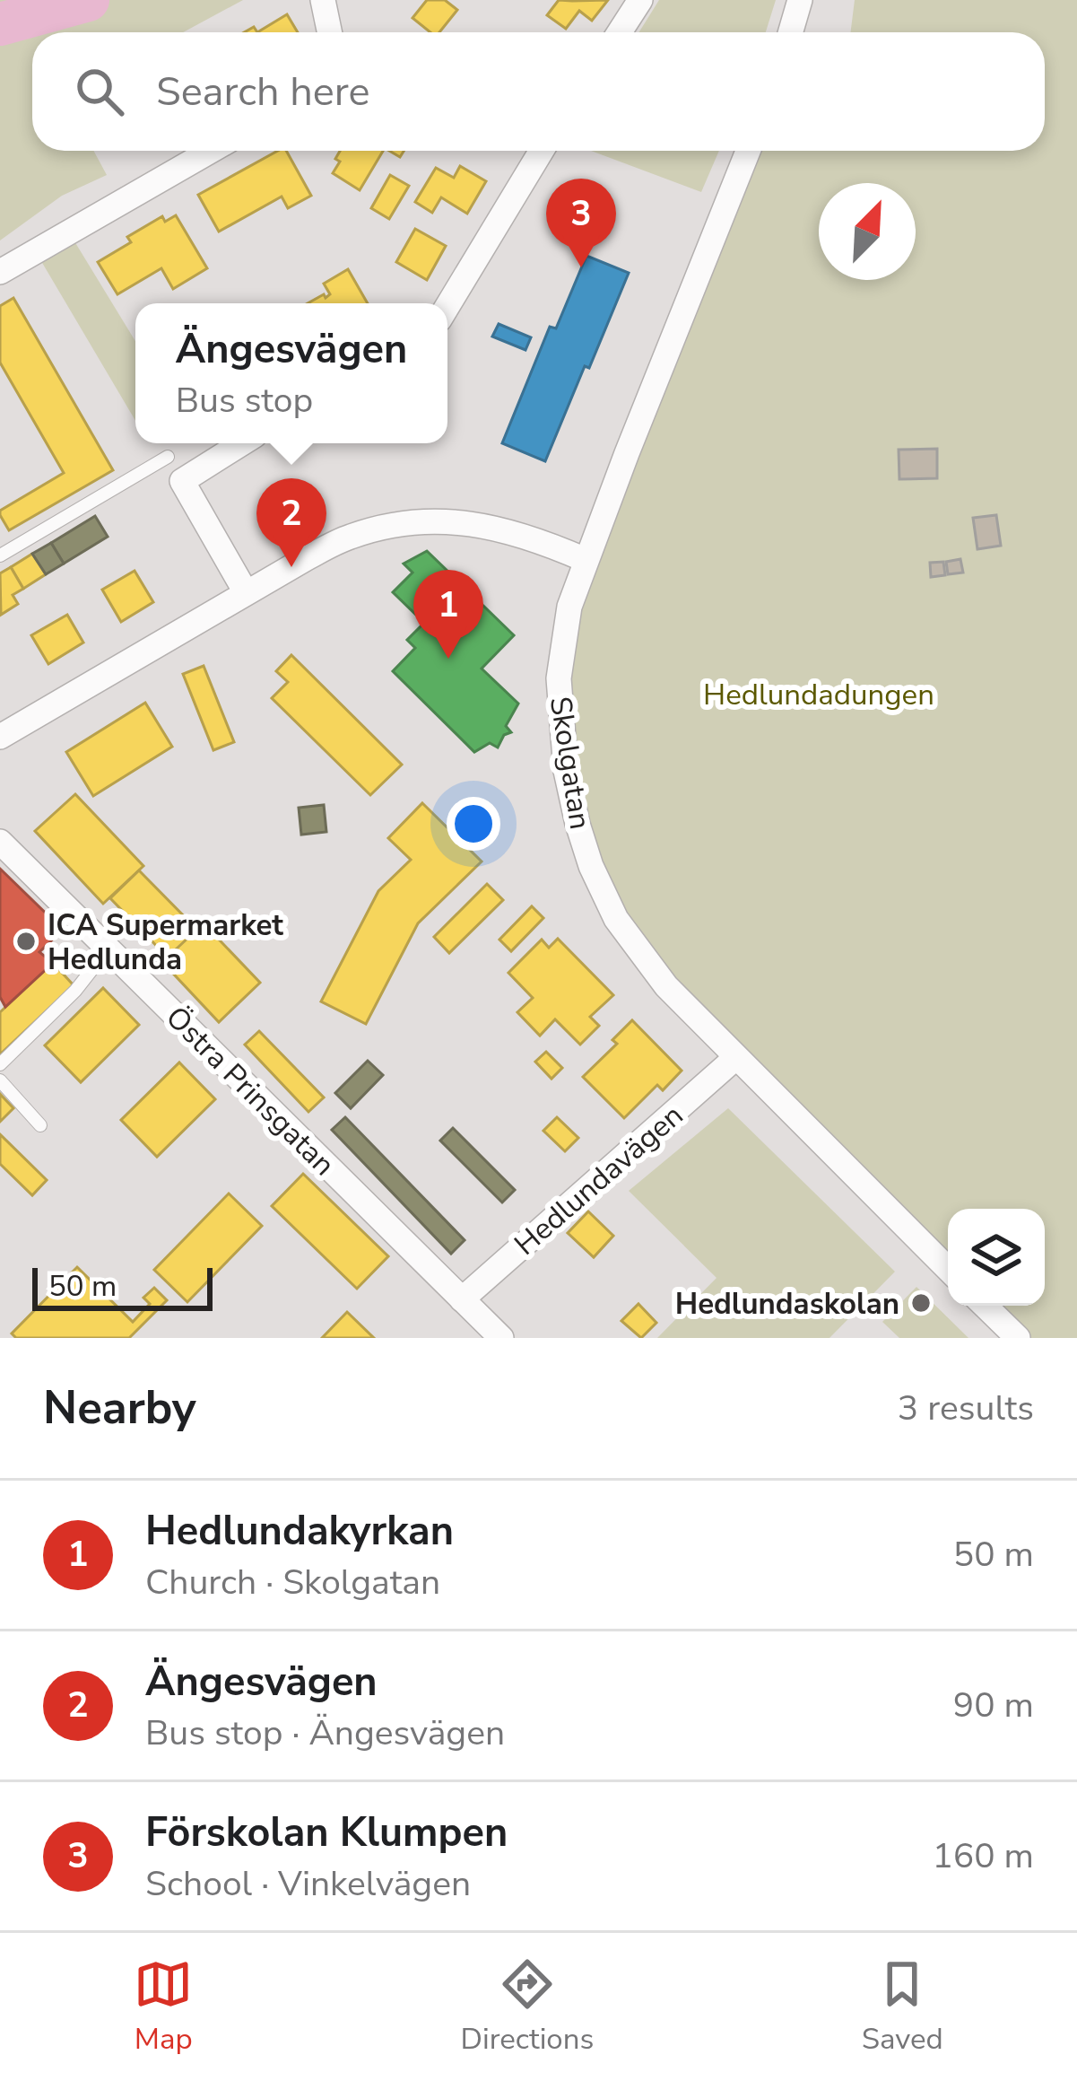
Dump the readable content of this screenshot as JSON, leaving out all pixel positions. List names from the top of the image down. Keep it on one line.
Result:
{"streets":{"street":["Skolgatan","Östra Prinsgatan","Hedlundavägen"]},"crossings":[["Skolgatan","Hedlundavägen"],["Östra Prinsgatan","Hedlundavägen"]],"parks":["Hedlundadungen"],"places":["ICA Supermarket Hedlunda","Hedlundaskolan"],"scale_bar":"50 m","north":"top right","page":{"search":"Search here","pins":["3","2","1"],"popup":["Ängesvägen","Bus stop"],"scale":"50 m","heading":["Nearby","3 results"],"list":[{"mark":"1","name":"Hedlundakyrkan","note":"Church · Skolgatan","value":"50 m"},{"mark":"2","name":"Ängesvägen","note":"Bus stop · Ängesvägen","value":"90 m"},{"mark":"3","name":"Förskolan Klumpen","note":"School · Vinkelvägen","value":"160 m"}],"nav":["Map","Directions","Saved"]}}
